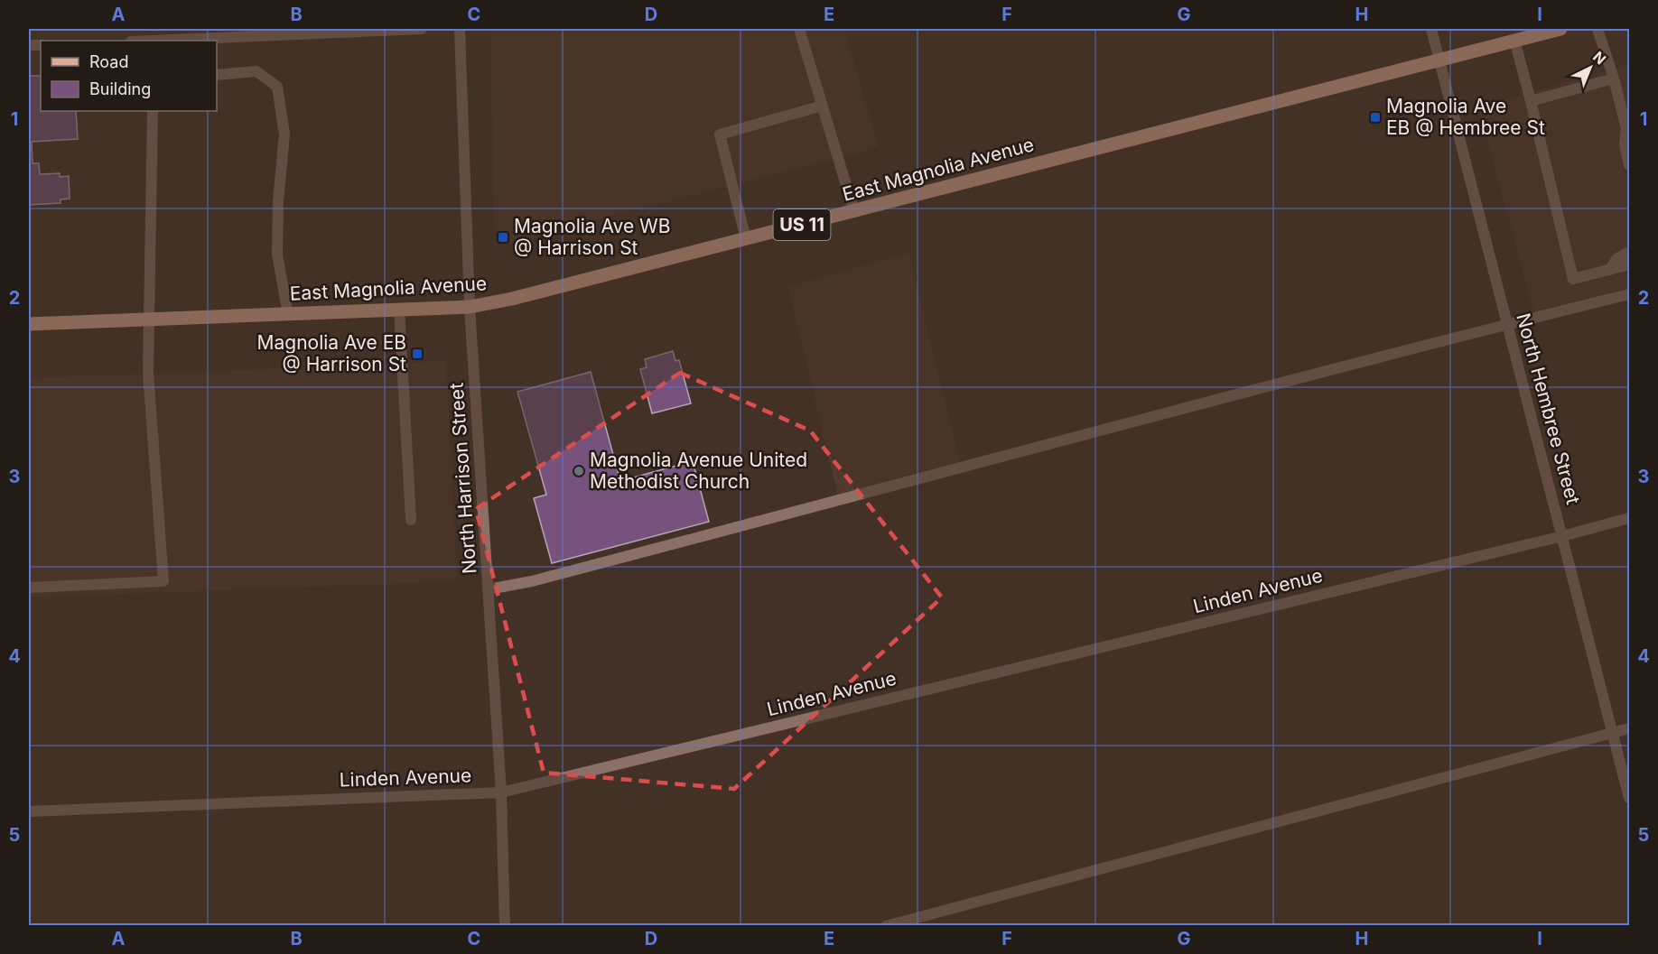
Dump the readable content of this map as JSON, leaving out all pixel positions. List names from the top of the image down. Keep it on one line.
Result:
{"streets":{"main road":["East Magnolia Avenue","US 11"],"street":["North Hembree Street","North Harrison Street","Linden Avenue"]},"crossings":[["East Magnolia Avenue","North Hembree Street"],["East Magnolia Avenue","North Harrison Street"],["North Hembree Street","Linden Avenue"],["North Harrison Street","Linden Avenue"]],"places":{"transit":["Magnolia Ave EB @ Hembree St","Magnolia Ave WB @ Harrison St","Magnolia Ave EB @ Harrison St"],"other":["Magnolia Avenue United Methodist Church"]},"legend":["Road","Building"],"north":"top right","grid":{"columns":["A","B","C","D","E","F","G","H","I"],"rows":["1","2","3","4","5"]}}
